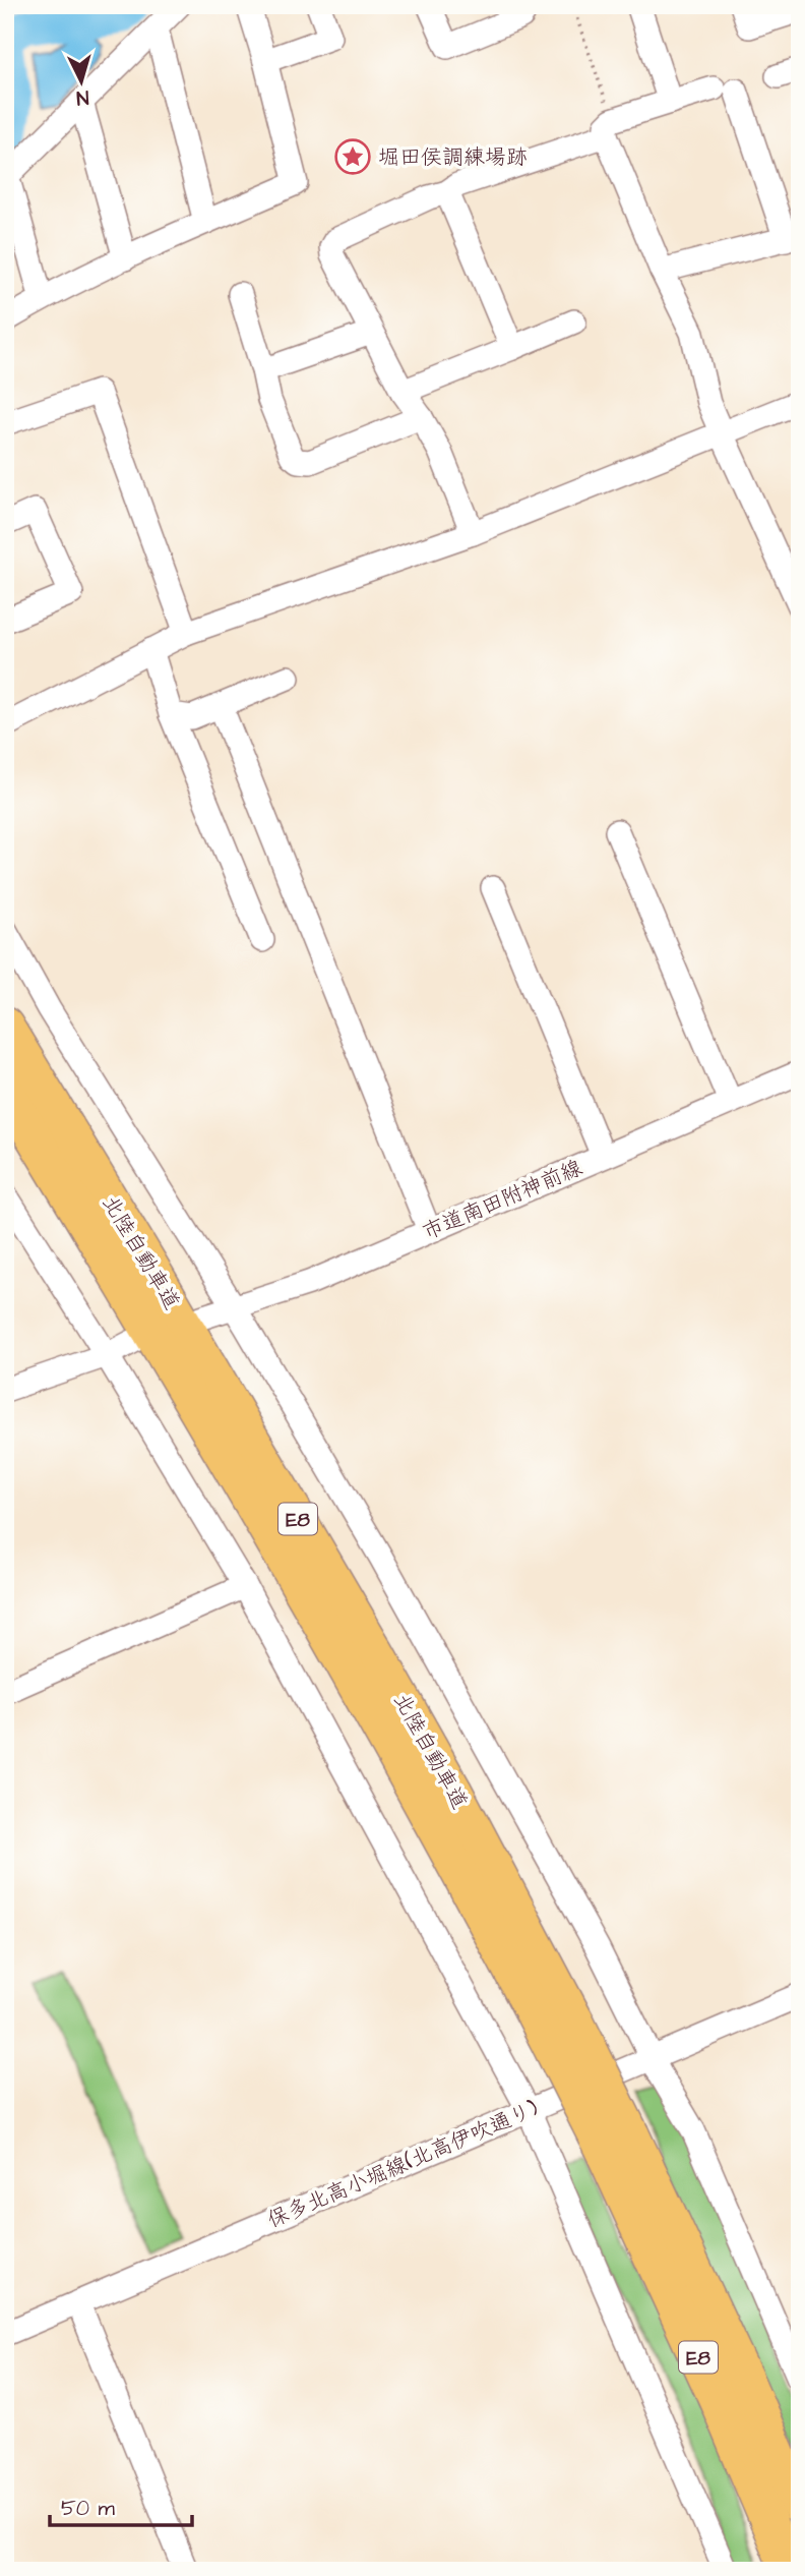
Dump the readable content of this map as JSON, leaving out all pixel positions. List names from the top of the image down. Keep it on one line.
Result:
{"streets":{"highway":["北陸自動車道","E8"],"street":["市道南田附神前線","保多北高小堀線(北高伊吹通り)"]},"places":{"place":["堀田侯調練場跡"]},"scale_bar":"50 m","north":"bottom"}
